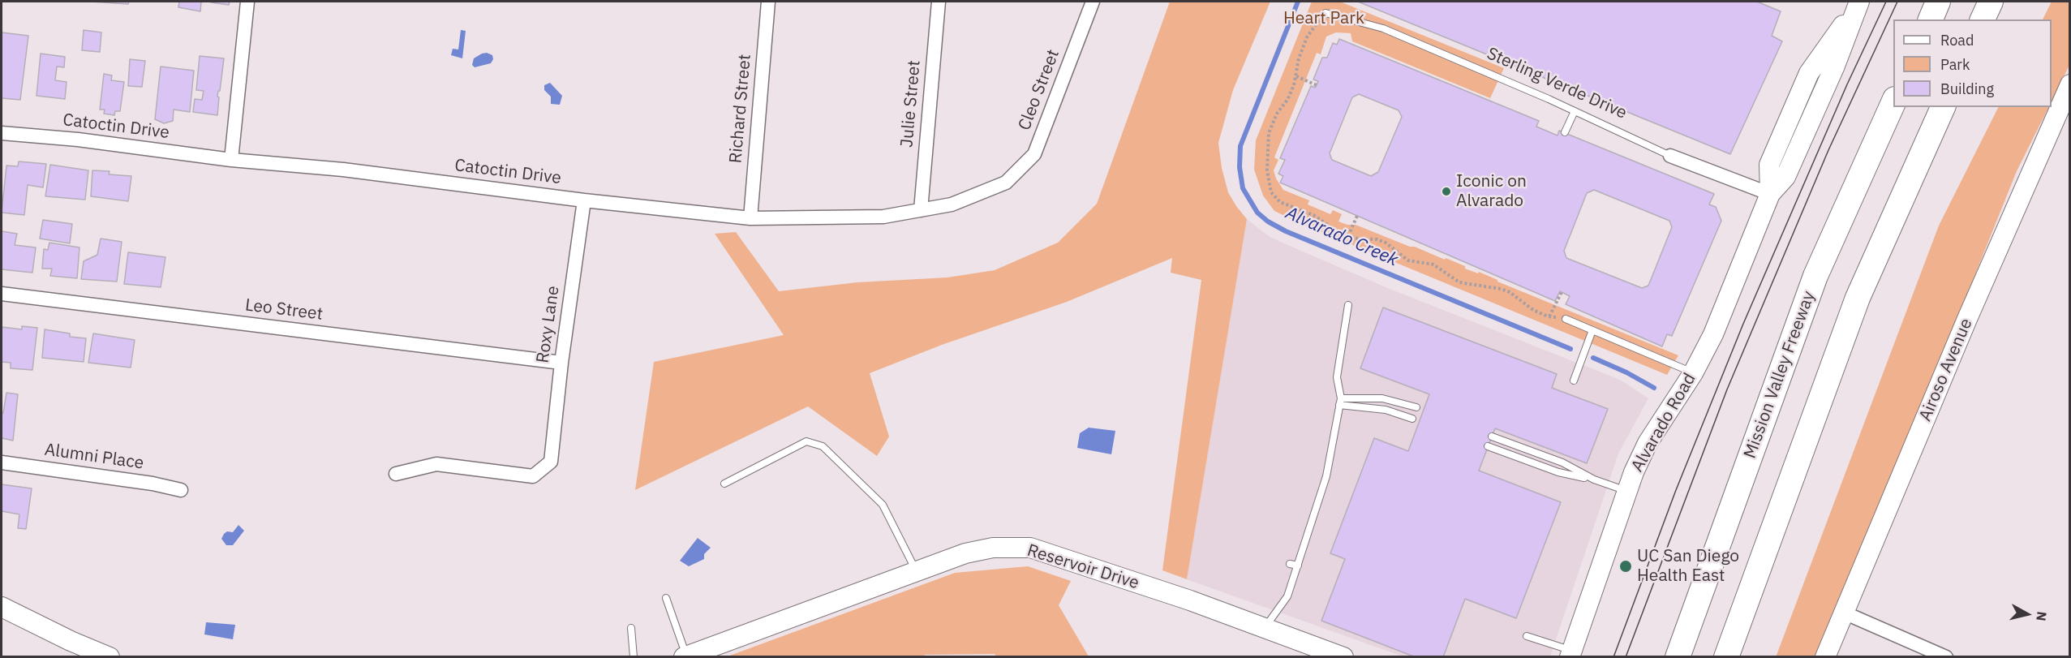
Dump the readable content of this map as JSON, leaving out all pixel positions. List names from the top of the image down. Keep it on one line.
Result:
{"streets":{"highway":["Mission Valley Freeway"],"street":["Sterling Verde Drive","Cleo Street","Julie Street","Richard Street","Catoctin Drive","Leo Street","Roxy Lane","Airoso Avenue","Alvarado Road","Alumni Place","Reservoir Drive"]},"crossings":[["Sterling Verde Drive","Alvarado Road"],["Cleo Street","Catoctin Drive"],["Julie Street","Catoctin Drive"],["Richard Street","Catoctin Drive"],["Catoctin Drive","Roxy Lane"],["Leo Street","Roxy Lane"]],"water":["Alvarado Creek"],"parks":["Heart Park"],"places":["Iconic on Alvarado","UC San Diego Health East"],"legend":["Road","Park","Building"],"north":"right"}
